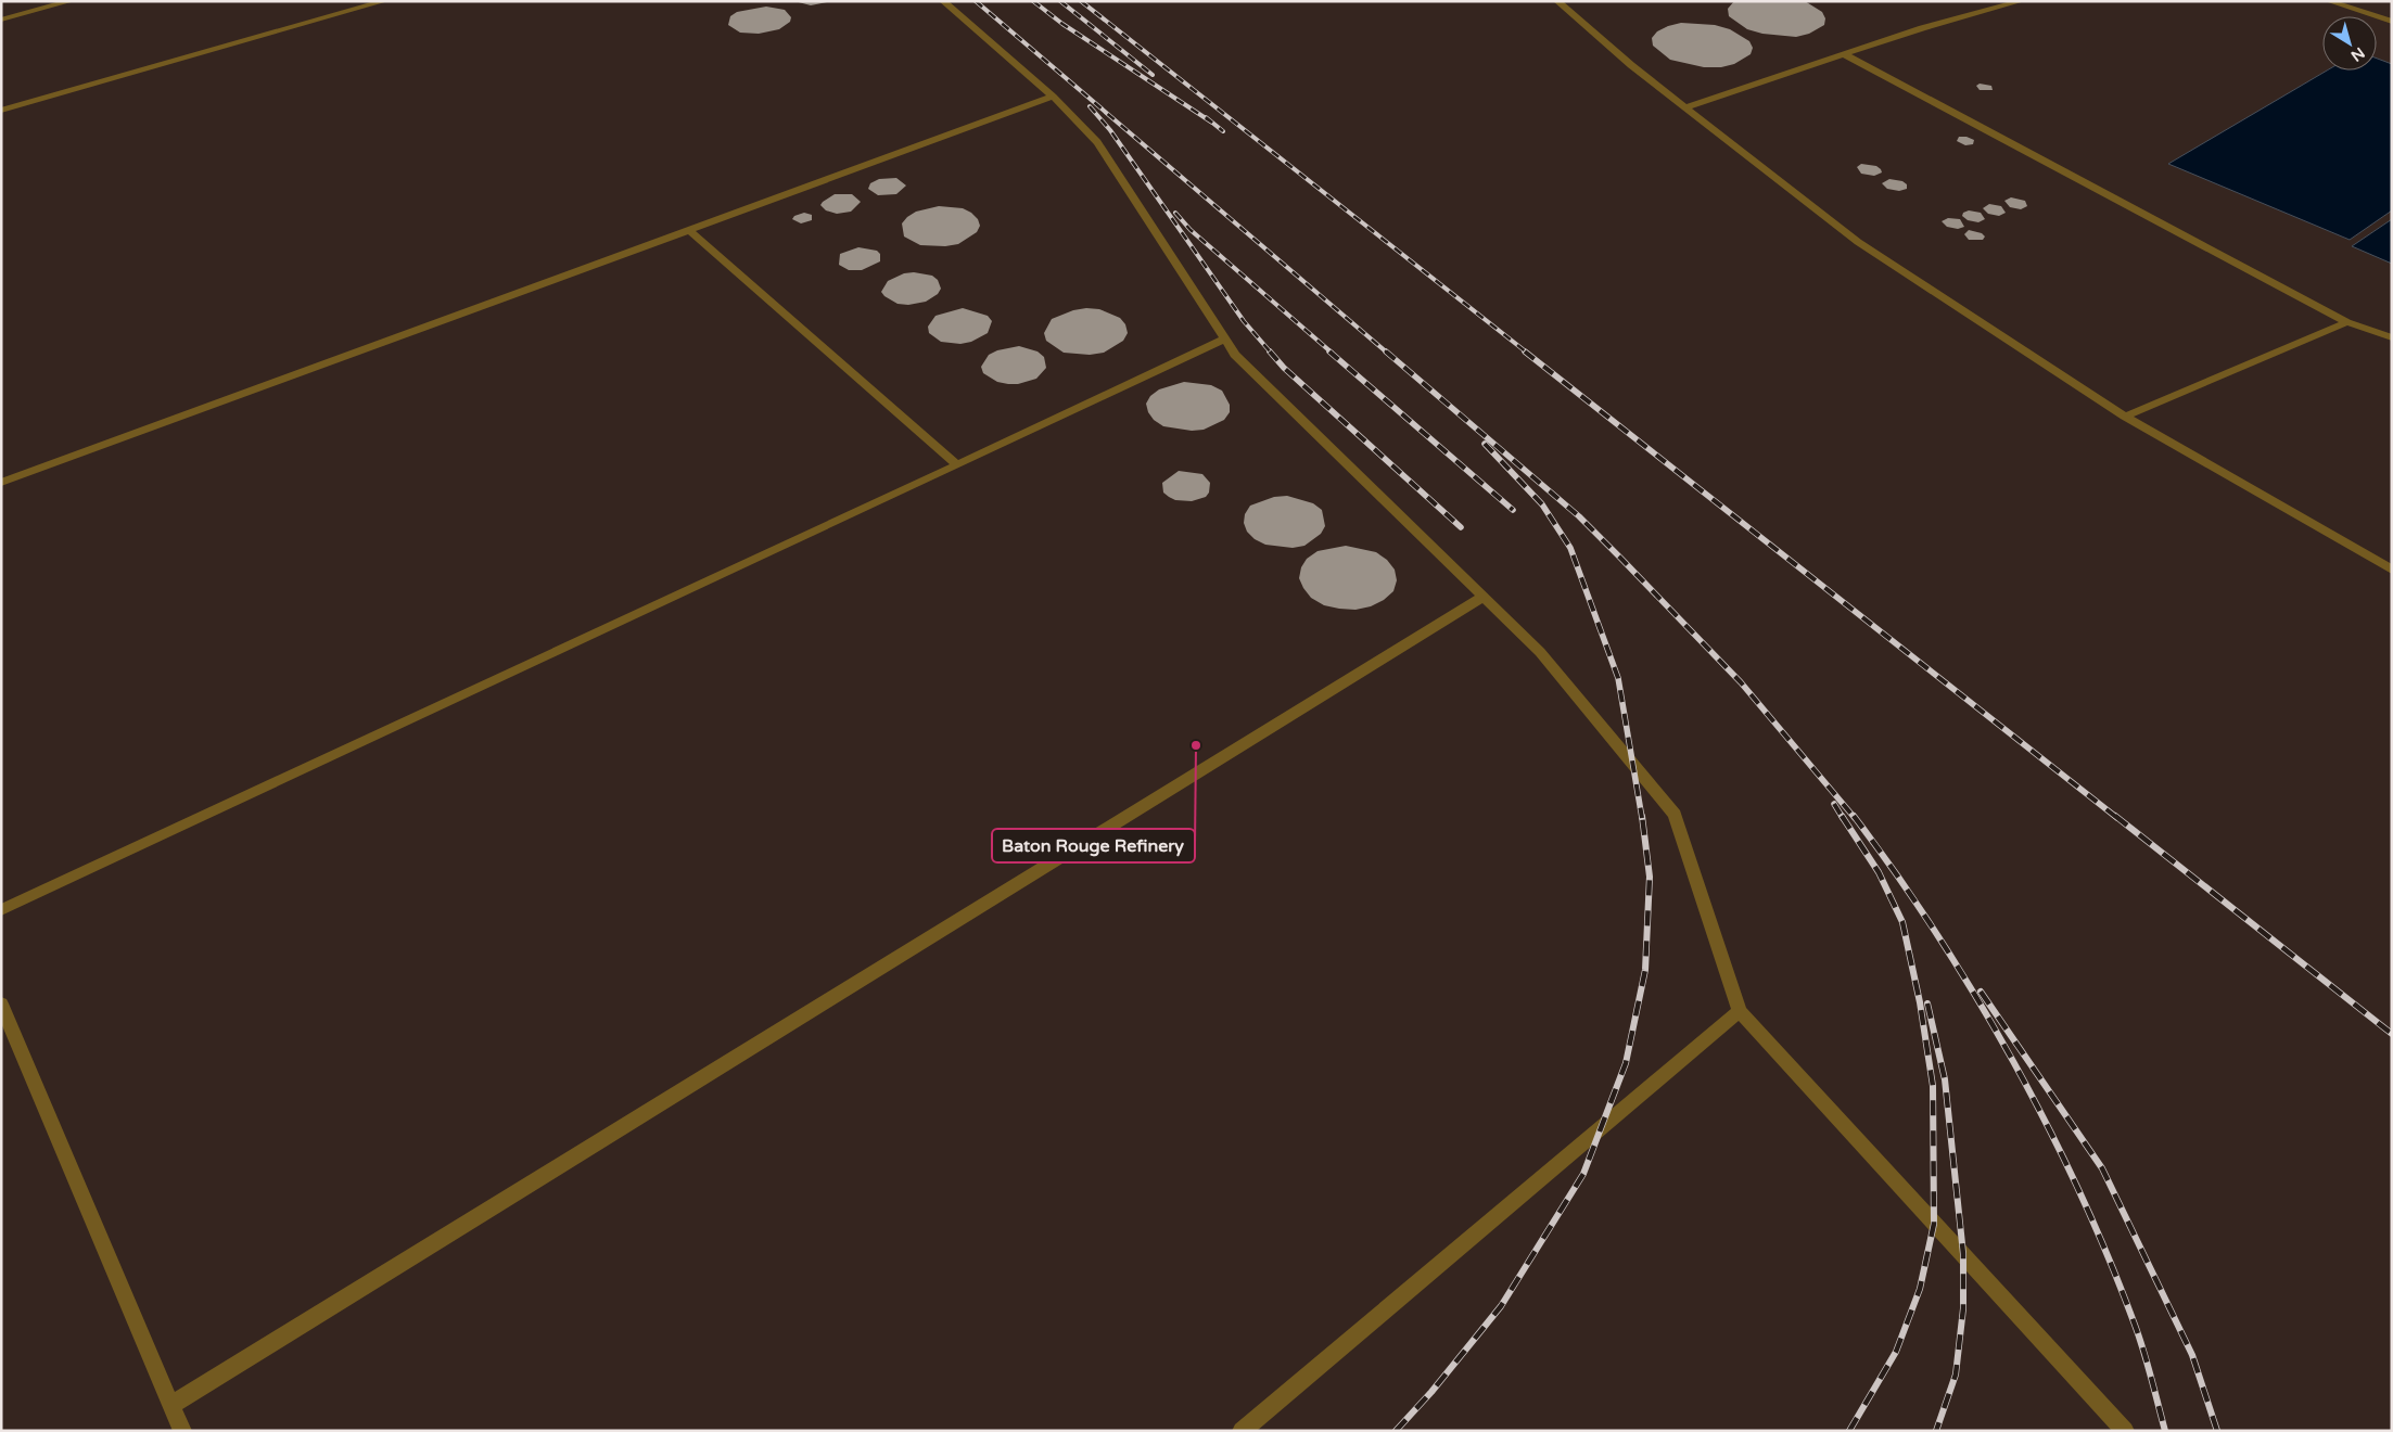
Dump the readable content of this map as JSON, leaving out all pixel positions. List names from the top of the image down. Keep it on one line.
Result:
{"places":["Baton Rouge Refinery"],"north":"bottom right"}
